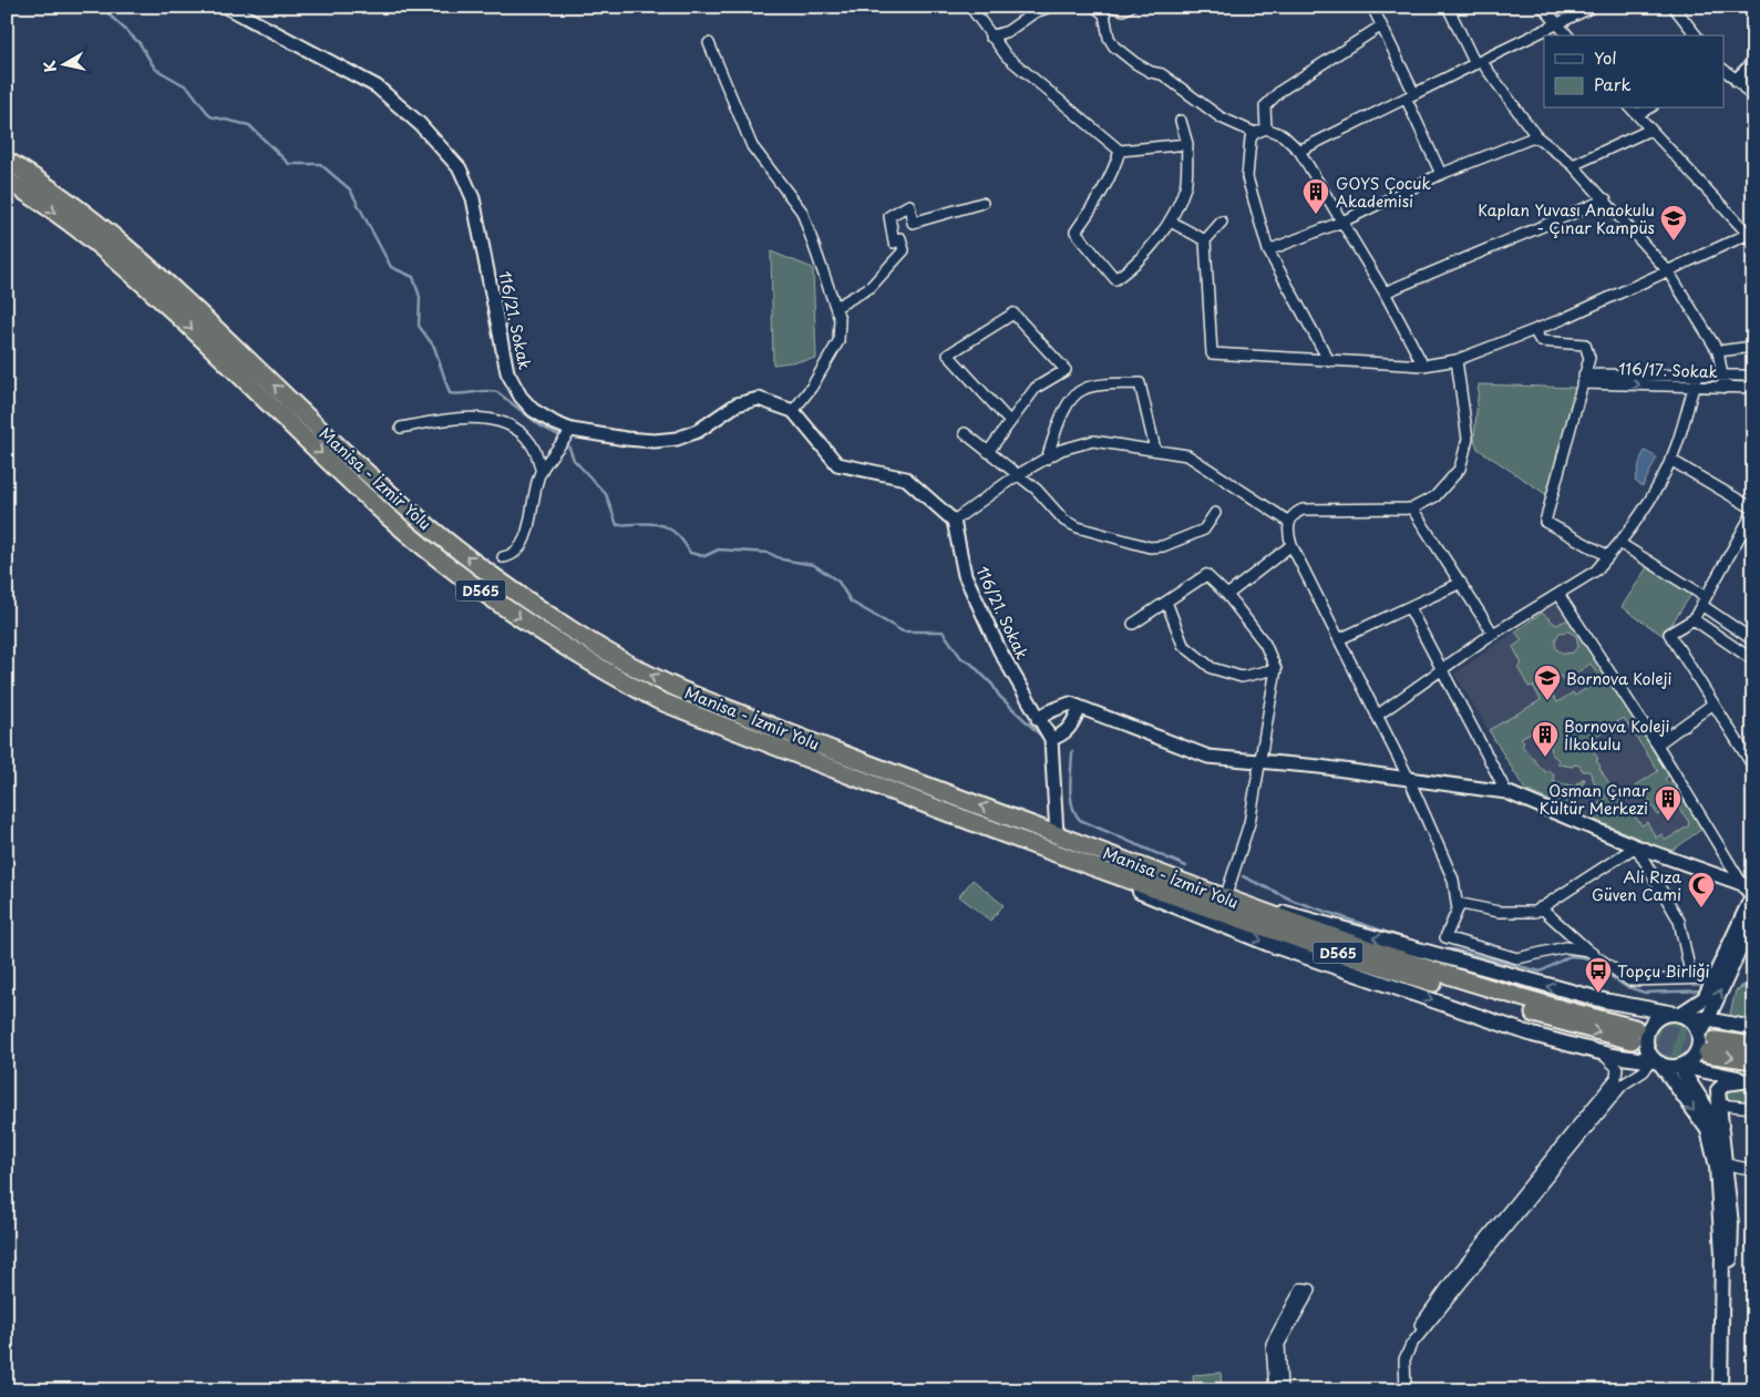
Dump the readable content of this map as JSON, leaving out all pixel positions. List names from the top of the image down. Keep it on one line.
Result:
{"streets":{"highway":["Manisa - İzmir Yolu","D565"],"street":["116/21. Sokak","116/17. Sokak"]},"places":{"building":["GOYS Çocuk Akademisi","Bornova Koleji İlkokulu","Osman Çınar Kültür Merkezi"],"school or university":["Kaplan Yuvası Anaokulu - Çınar Kampüs","Bornova Koleji"],"mosque":["Ali Rıza Güven Cami"],"bus stop":["Topçu Birliği"]},"legend":["Yol","Park"],"north":"left"}
